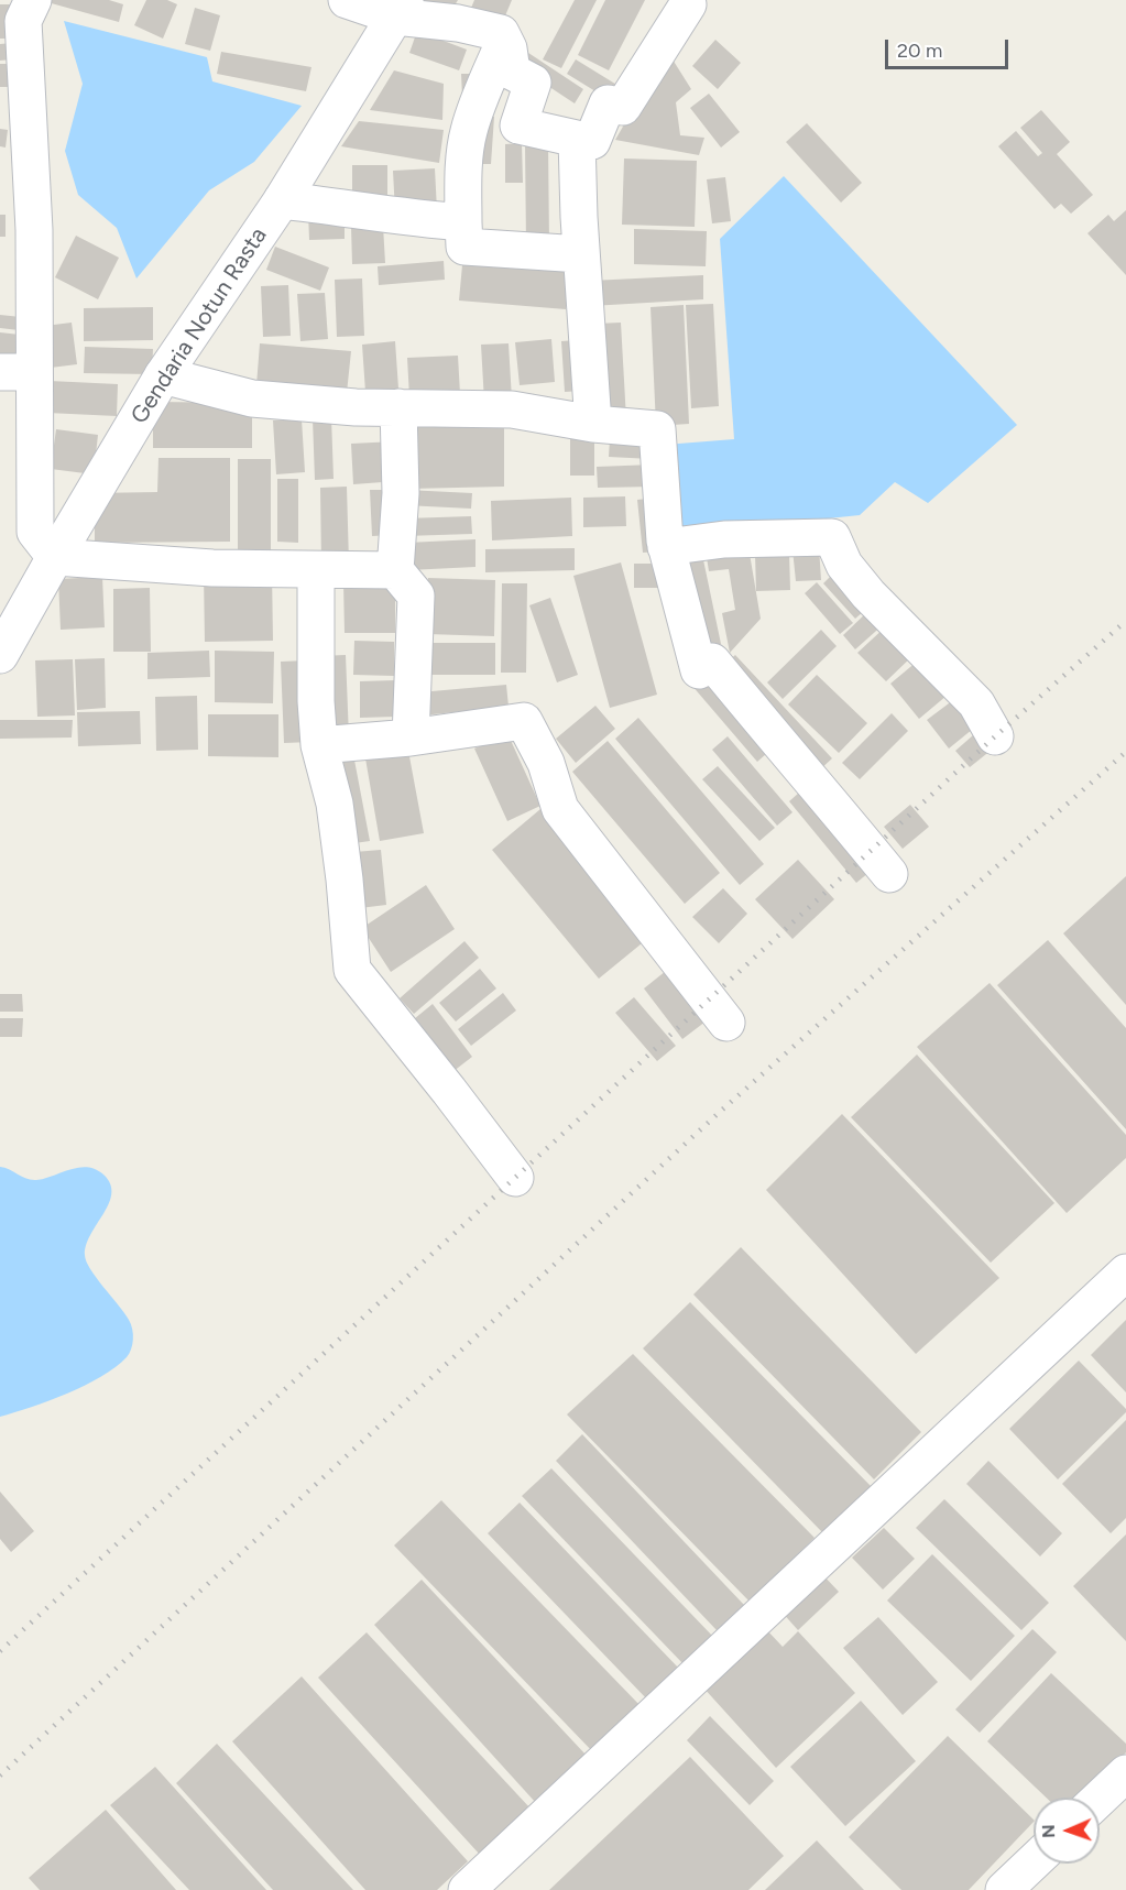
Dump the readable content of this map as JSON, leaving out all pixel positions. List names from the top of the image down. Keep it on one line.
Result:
{"streets":{"street":["Gendaria Notun Rasta"]},"scale_bar":"20 m","north":"left"}
